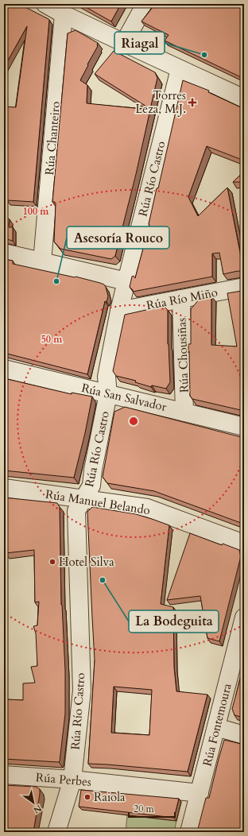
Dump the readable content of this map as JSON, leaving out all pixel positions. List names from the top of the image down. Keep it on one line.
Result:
{"streets":{"street":["Rúa Chanteiro","Rúa Río Castro","Rúa Río Miño","Rúa Chousiñas","Rúa San Salvador","Rúa Manuel Belando","Rúa Fontemoura","Rúa Perbes"]},"crossings":[["Rúa Río Castro","Rúa Río Miño"],["Rúa Río Castro","Rúa San Salvador"],["Rúa Río Castro","Rúa Manuel Belando"],["Rúa Río Castro","Rúa Perbes"],["Rúa Río Miño","Rúa Chousiñas"],["Rúa Chousiñas","Rúa San Salvador"],["Rúa Fontemoura","Rúa Perbes"]],"places":{"other":["Riagal","Asesoría Rouco","Hotel Silva","La Bodeguita","Raiola"],"health":["Torres Leza, M.J."]},"scale_bar":"20 m","north":"bottom right","rings":["100 m","50 m"]}
